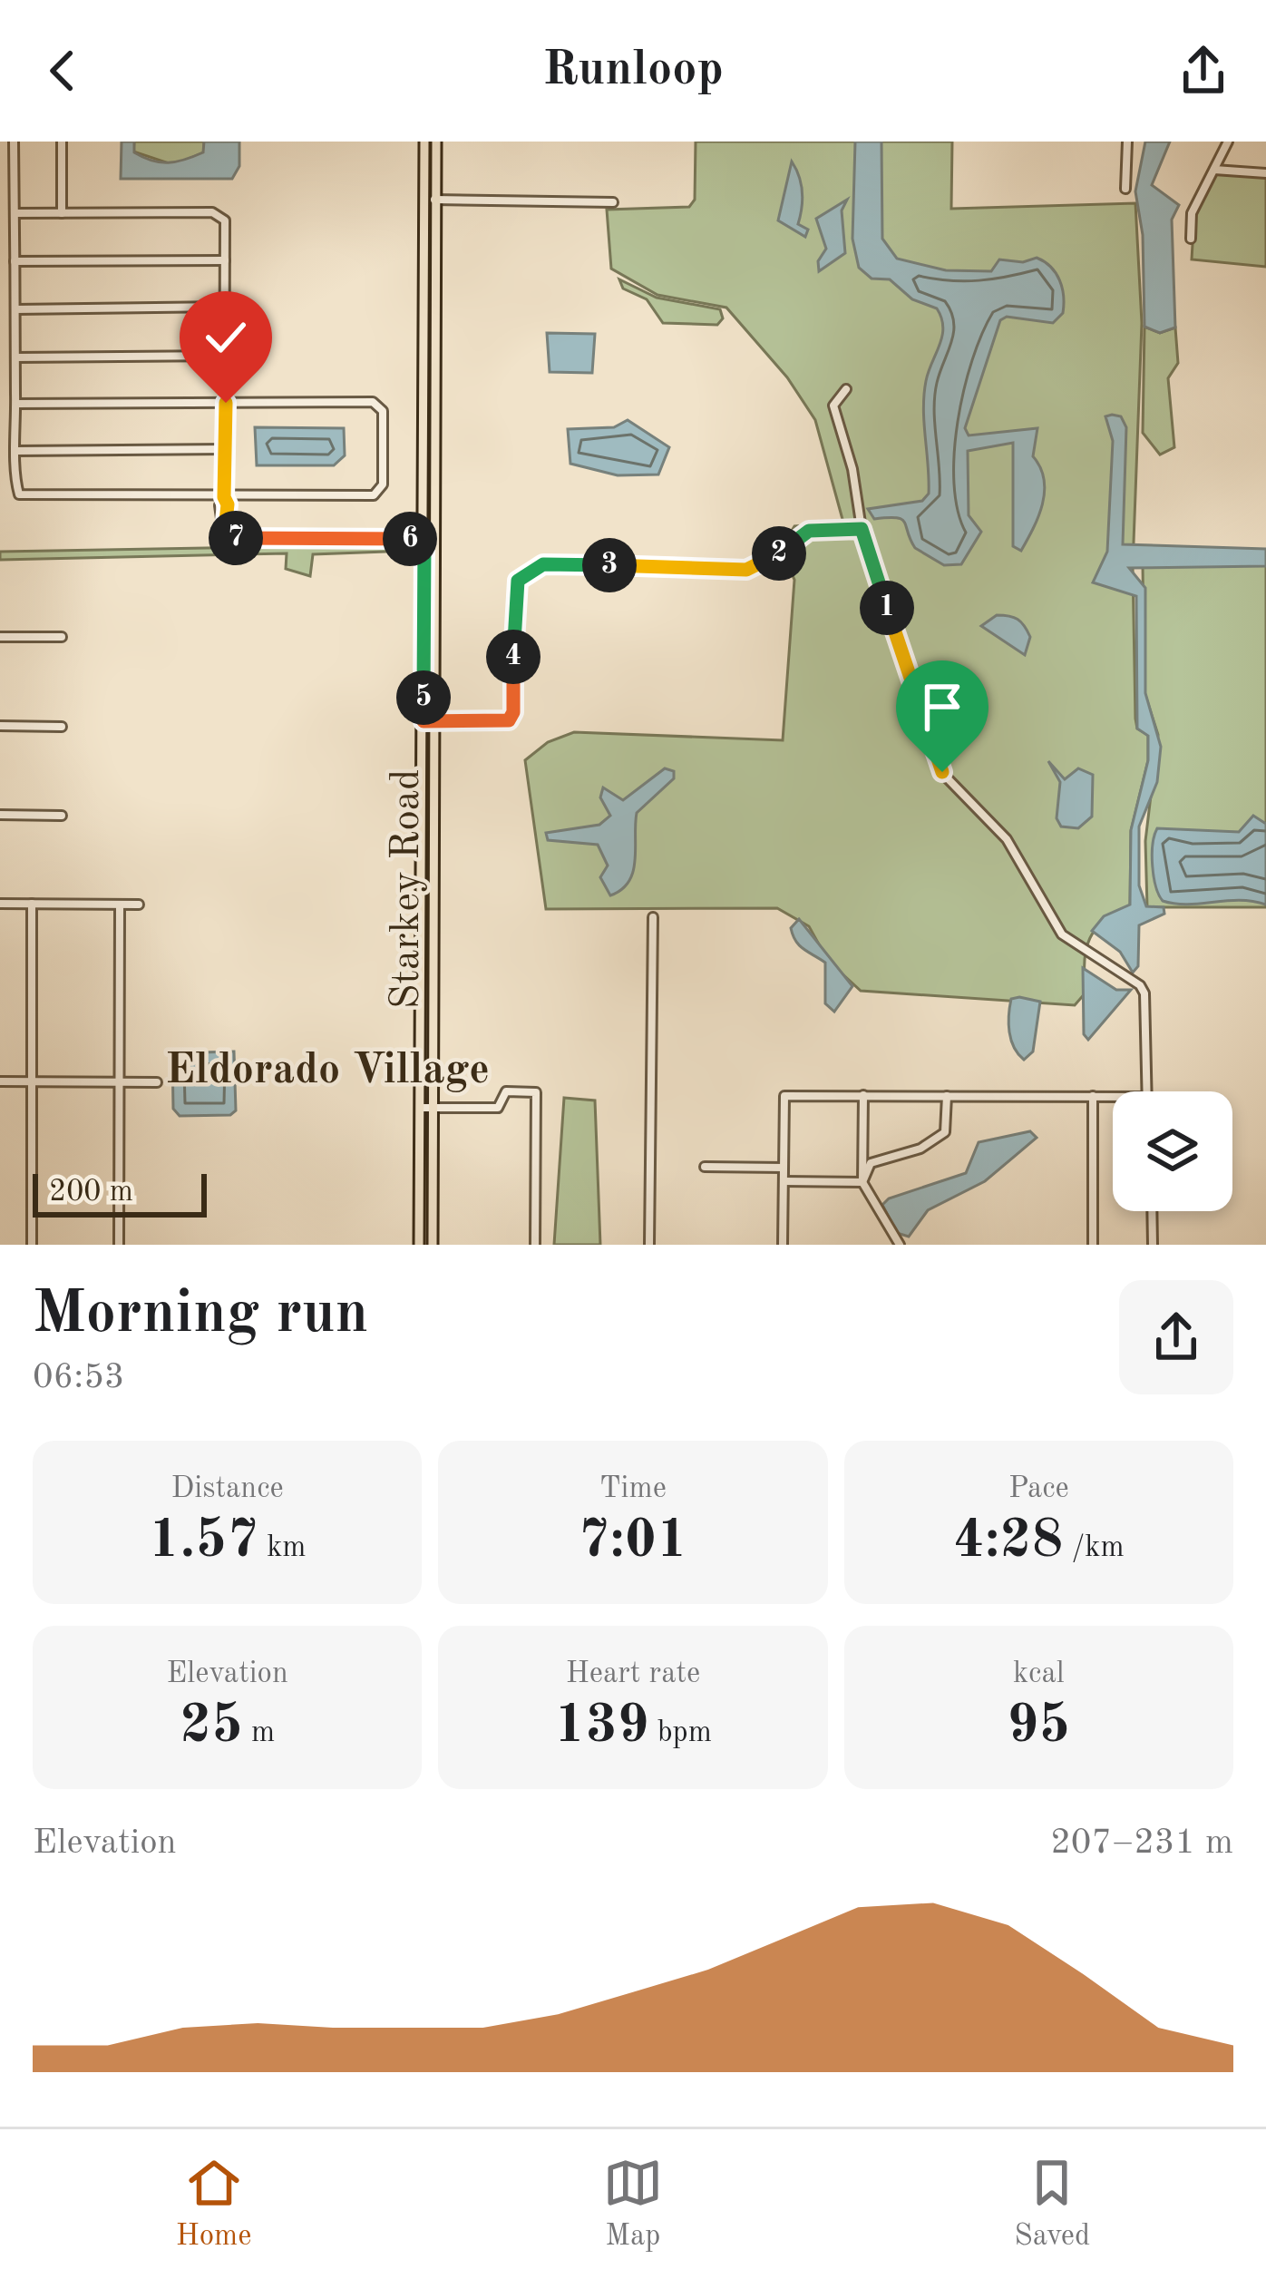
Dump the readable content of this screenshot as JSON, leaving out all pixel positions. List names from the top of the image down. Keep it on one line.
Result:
{"streets":{"main road":["Starkey Road"]},"districts":["Eldorado Village"],"scale_bar":"200 m","page":{"header":"Runloop","pins":["7","6","2","3","1","4","5"],"scale":"200 m","heading":["Morning run","06:53"],"stats":[["Distance","1.57 km"],["Time","7:01"],["Pace","4:28 /km"],["Elevation","25 m"],["Heart rate","139 bpm"],["kcal","95"]],"chart":["Elevation","207–231 m"],"tabs":["Home","Map","Saved"]}}
